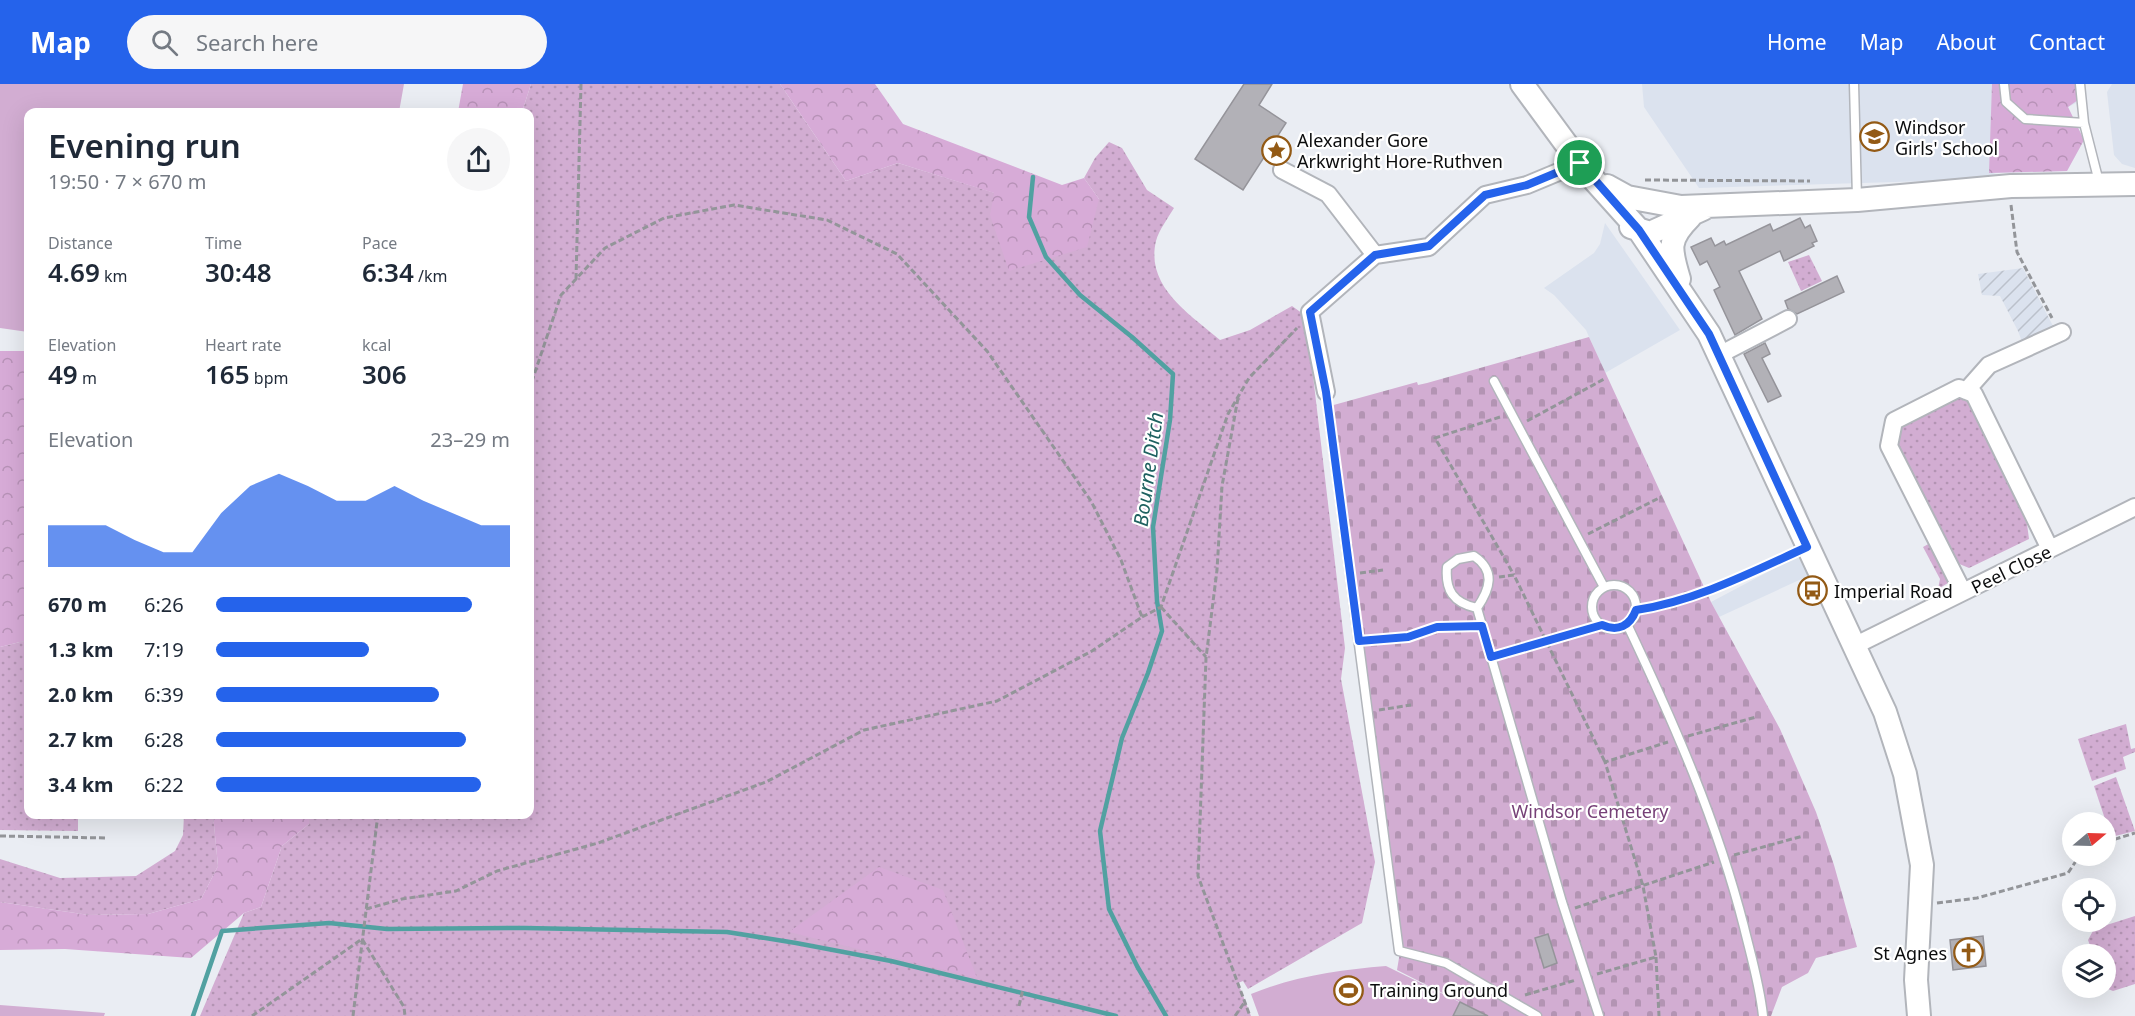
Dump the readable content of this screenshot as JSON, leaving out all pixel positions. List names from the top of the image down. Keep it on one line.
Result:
{"streets":{"street":["Peel Close"]},"water":["Bourne Ditch"],"parks":["Windsor Cemetery"],"places":{"school or university":["Windsor Girls' School"],"place":["Alexander Gore Arkwright Hore-Ruthven"],"bus stop":["Imperial Road"],"church":["St Agnes"],"sports":["Training Ground"]},"north":"right","page":{"header":"Map","search":"Search here","nav":["Home","Map","About","Contact"],"heading":["Evening run","19:50 · 7 × 670 m"],"stats":[["Distance","4.69 km"],["Time","30:48"],["Pace","6:34 /km"],["Elevation","49 m"],["Heart rate","165 bpm"],["kcal","306"]],"chart":["Elevation","23–29 m"],"list":[{"name":"670 m","note":"6:26"},{"name":"1.3 km","note":"7:19"},{"name":"2.0 km","note":"6:39"},{"name":"2.7 km","note":"6:28"},{"name":"3.4 km","note":"6:22"}]}}
